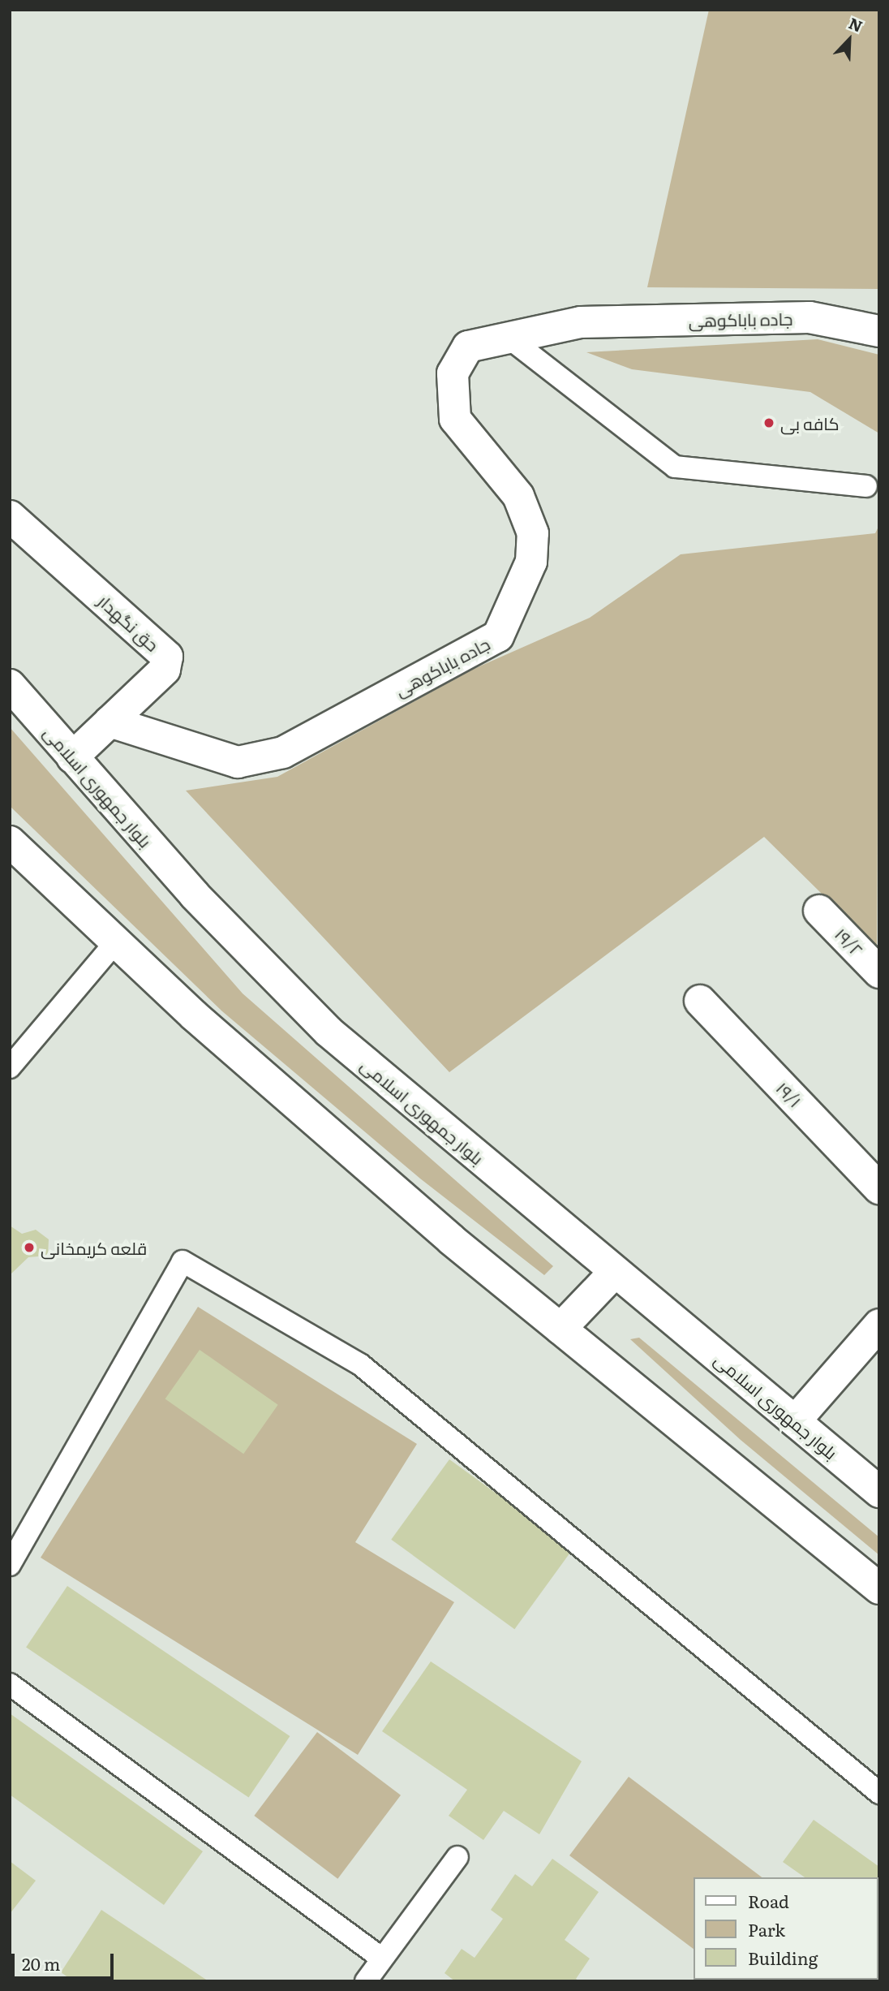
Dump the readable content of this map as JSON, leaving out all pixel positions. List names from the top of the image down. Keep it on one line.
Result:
{"streets":{"main road":["جاده باباکوهی","حق نگهدار","بلوار جمهوری اسلامی","۱۹/۲","۱۹/۱"]},"crossings":[["جاده باباکوهی","حق نگهدار"],["حق نگهدار","بلوار جمهوری اسلامی"]],"places":["کافه بی","قلعه کریمخانی"],"legend":["Road","Park","Building"],"scale_bar":"20 m","north":"top right"}
